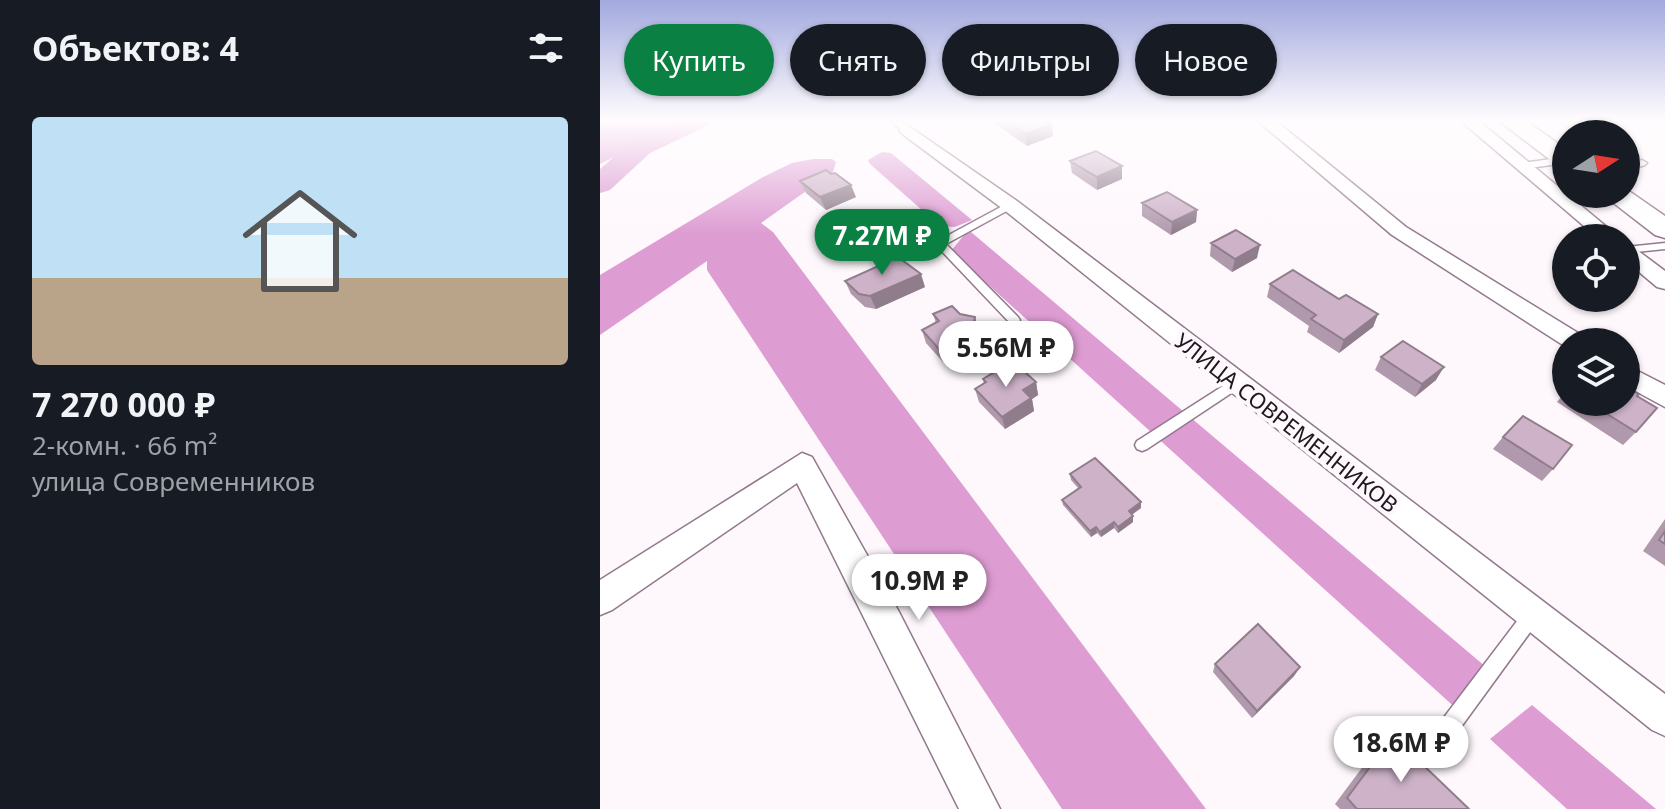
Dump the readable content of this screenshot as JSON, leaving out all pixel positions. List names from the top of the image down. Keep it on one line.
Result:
{"streets":{"street":["УЛИЦА СОВРЕМЕННИКОВ"]},"north":"right","page":{"heading":"Объектов: 4","chip":["Купить","Снять","Фильтры","Новое"],"list":[{"name":"7 270 000 ₽","note":"2-комн. · 66 m² · улица Современников"}],"price":["7.27M ₽","5.56M ₽","10.9M ₽","18.6M ₽"]}}
